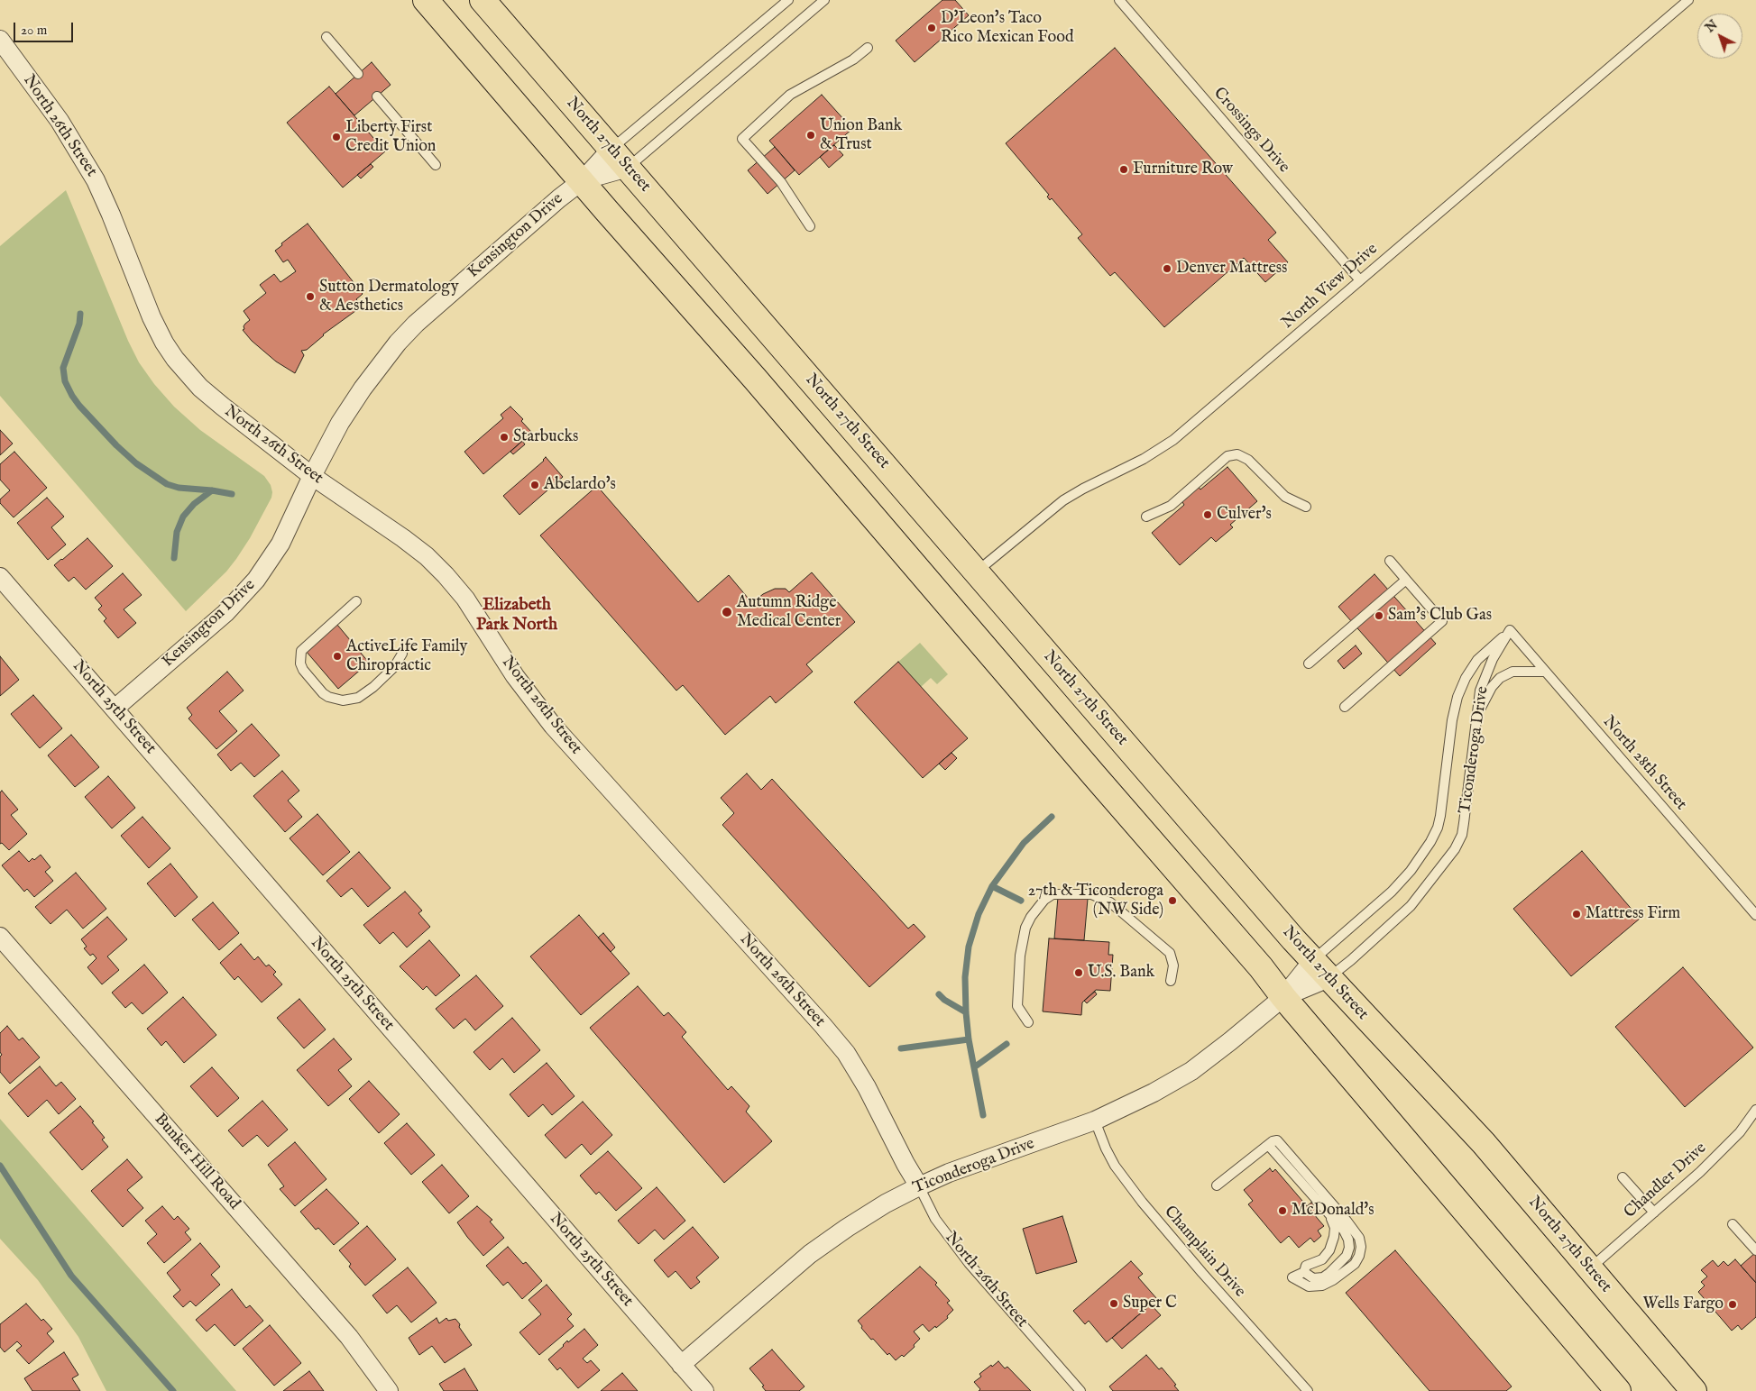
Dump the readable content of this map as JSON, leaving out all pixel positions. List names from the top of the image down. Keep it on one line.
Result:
{"streets":{"main road":["North 27th Street"],"street":["North 26th Street","Kensington Drive","North 25th Street","Ticonderoga Drive","Bunker Hill Road"],"lane":["Crossings Drive","North View Drive","North 28th Street","Chandler Drive","Champlain Drive"]},"crossings":[["North 26th Street","Kensington Drive"],["North 26th Street","Ticonderoga Drive"],["Crossings Drive","North View Drive"],["North 27th Street","Kensington Drive"],["North 27th Street","North View Drive"],["North 27th Street","Ticonderoga Drive"],["North 27th Street","Chandler Drive"],["Kensington Drive","North 25th Street"],["North 25th Street","Ticonderoga Drive"],["Ticonderoga Drive","North 28th Street"],["Ticonderoga Drive","Champlain Drive"]],"districts":["Elizabeth Park North"],"places":["D'Leon's Taco Rico Mexican Food","Union Bank & Trust","Liberty First Credit Union","Furniture Row","Denver Mattress","Sutton Dermatology & Aesthetics","Starbucks","Abelardo's","Culver's","Autumn Ridge Medical Center","Sam's Club Gas","ActiveLife Family Chiropractic","27th & Ticonderoga (NW Side)","Mattress Firm","U.S. Bank","McDonald's","Super C","Wells Fargo"],"scale_bar":"20 m","north":"top left"}
